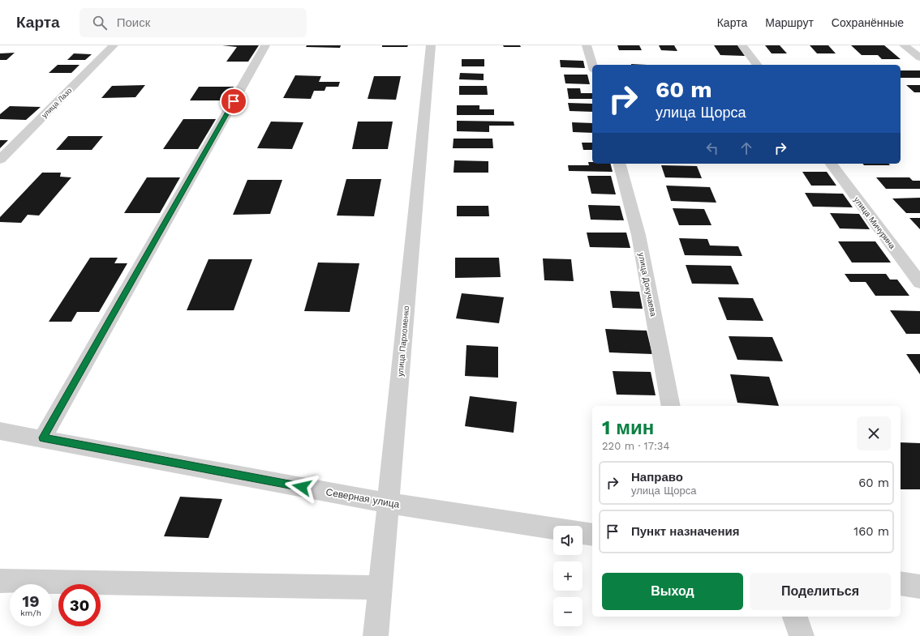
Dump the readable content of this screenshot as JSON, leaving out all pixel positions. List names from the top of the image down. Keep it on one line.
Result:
{"streets":{"street":["улица Лазо","улица Мичурина","улица Докучаева","улица Пархоменко","Северная улица"]},"crossings":[["улица Пархоменко","Северная улица"]],"page":{"header":"Карта","search":"Поиск","nav":["Карта","Маршрут","Сохранённые"],"turn":["60 m","улица Щорса"],"heading":["1 мин","220 m · 17:34"],"list":[{"name":"Направо","note":"улица Щорса","value":"60 m"},{"name":"Пункт назначения","value":"160 m"}],"map_buttons":["+","−"],"buttons":["Выход","Поделиться"],"speed":"19 km/h","limit":"30"}}
